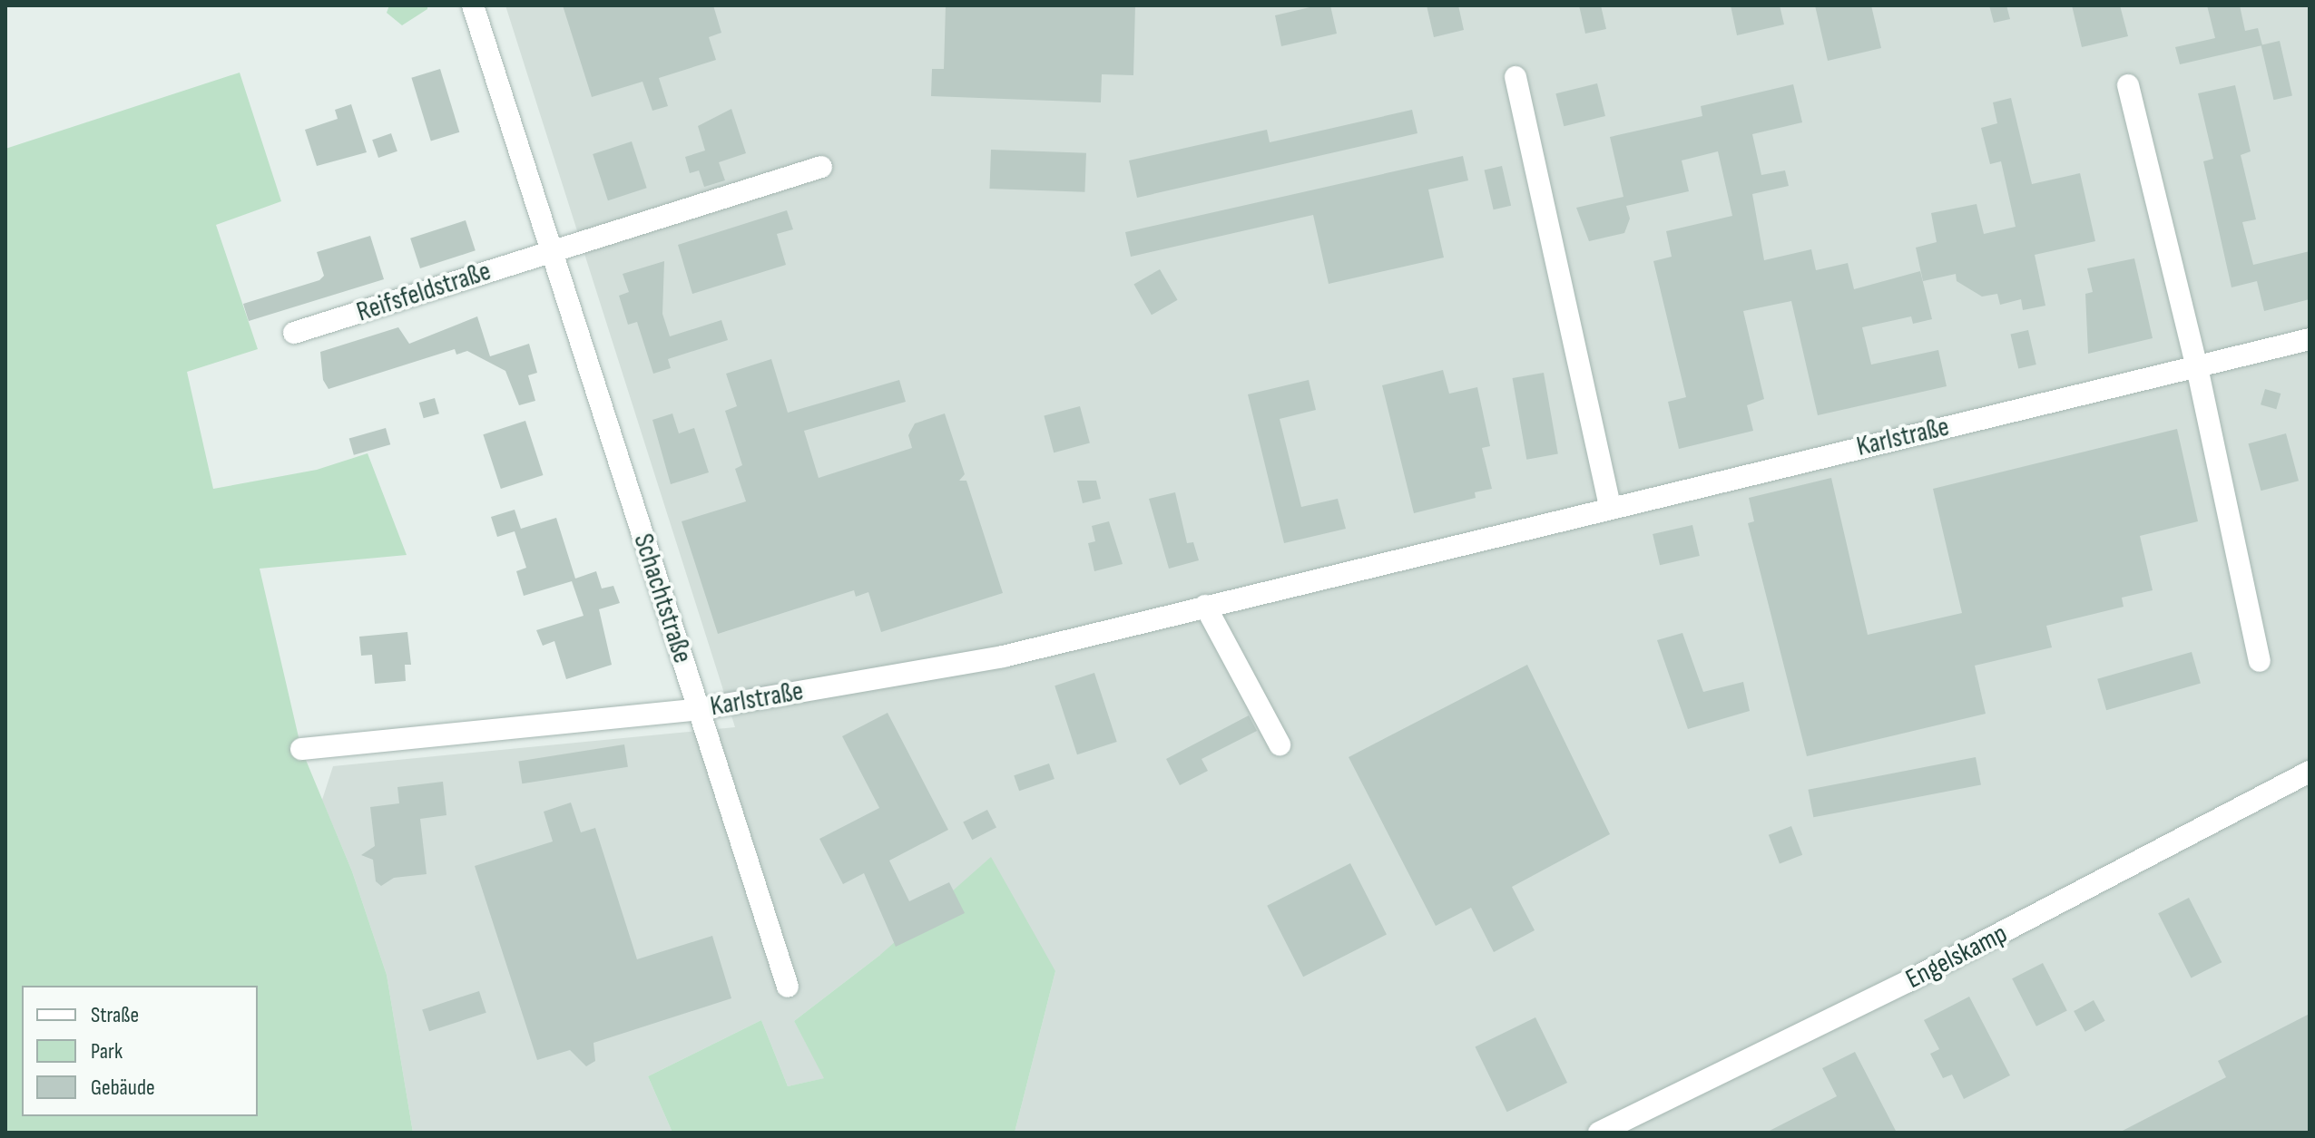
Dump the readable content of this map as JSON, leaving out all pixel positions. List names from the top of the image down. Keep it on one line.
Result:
{"streets":{"street":["Reifsfeldstraße","Karlstraße","Schachtstraße","Engelskamp"]},"crossings":[["Reifsfeldstraße","Schachtstraße"],["Karlstraße","Schachtstraße"]],"legend":["Straße","Park","Gebäude"]}
